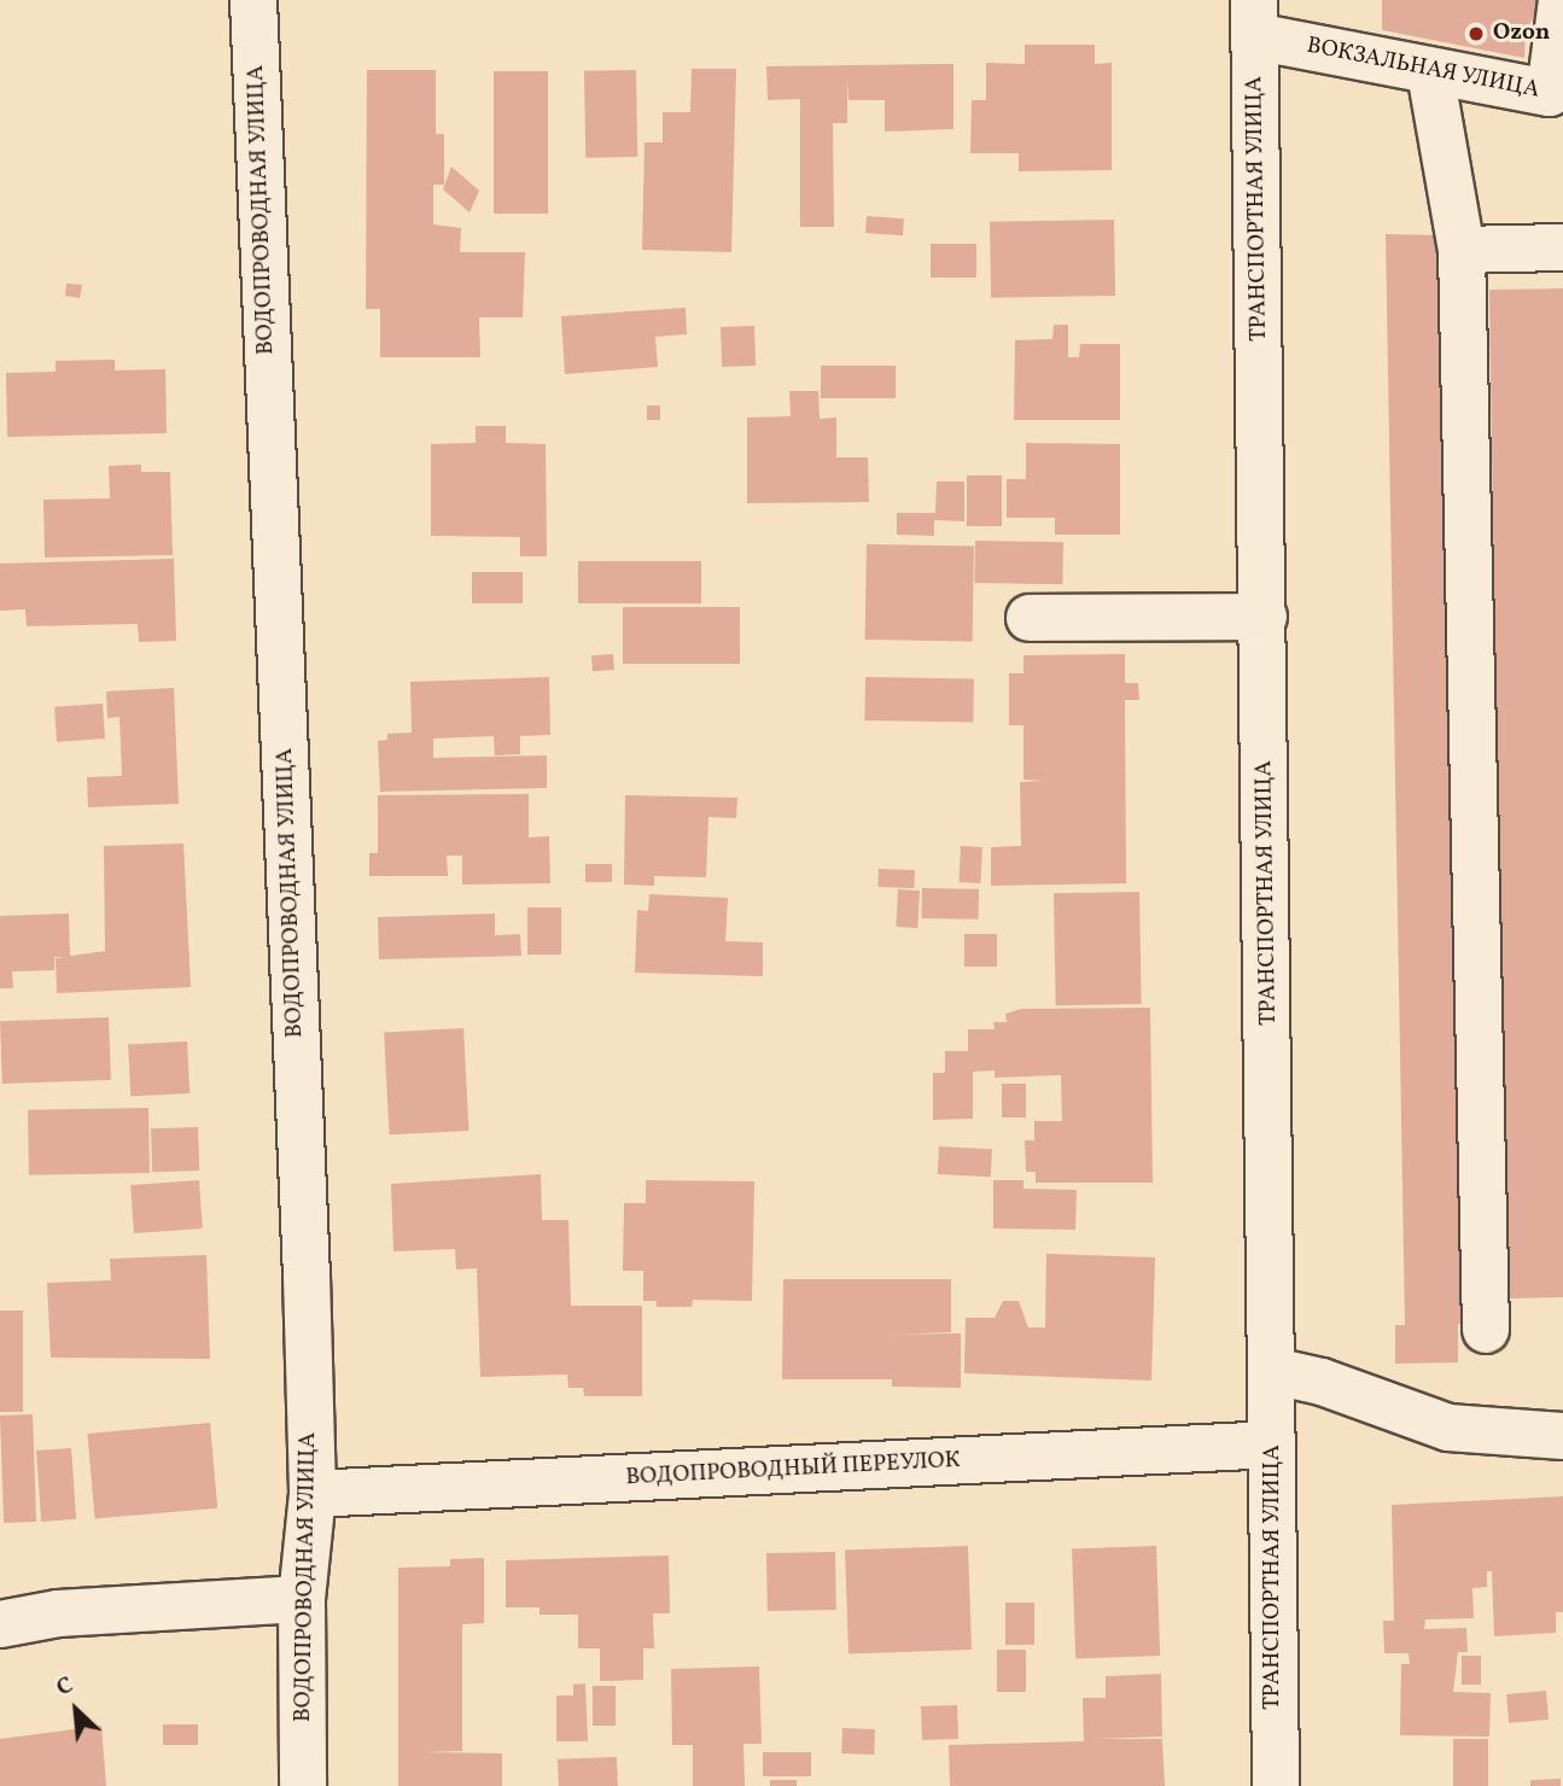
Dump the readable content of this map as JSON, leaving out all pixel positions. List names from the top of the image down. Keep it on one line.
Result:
{"streets":{"street":["ВОКЗАЛЬНАЯ УЛИЦА","ТРАНСПОРТНАЯ УЛИЦА","ВОДОПРОВОДНАЯ УЛИЦА","ВОДОПРОВОДНЫЙ ПЕРЕУЛОК"]},"crossings":[["ВОКЗАЛЬНАЯ УЛИЦА","ТРАНСПОРТНАЯ УЛИЦА"],["ТРАНСПОРТНАЯ УЛИЦА","ВОДОПРОВОДНЫЙ ПЕРЕУЛОК"],["ВОДОПРОВОДНАЯ УЛИЦА","ВОДОПРОВОДНЫЙ ПЕРЕУЛОК"]],"places":["Ozon"],"north":"top left"}
